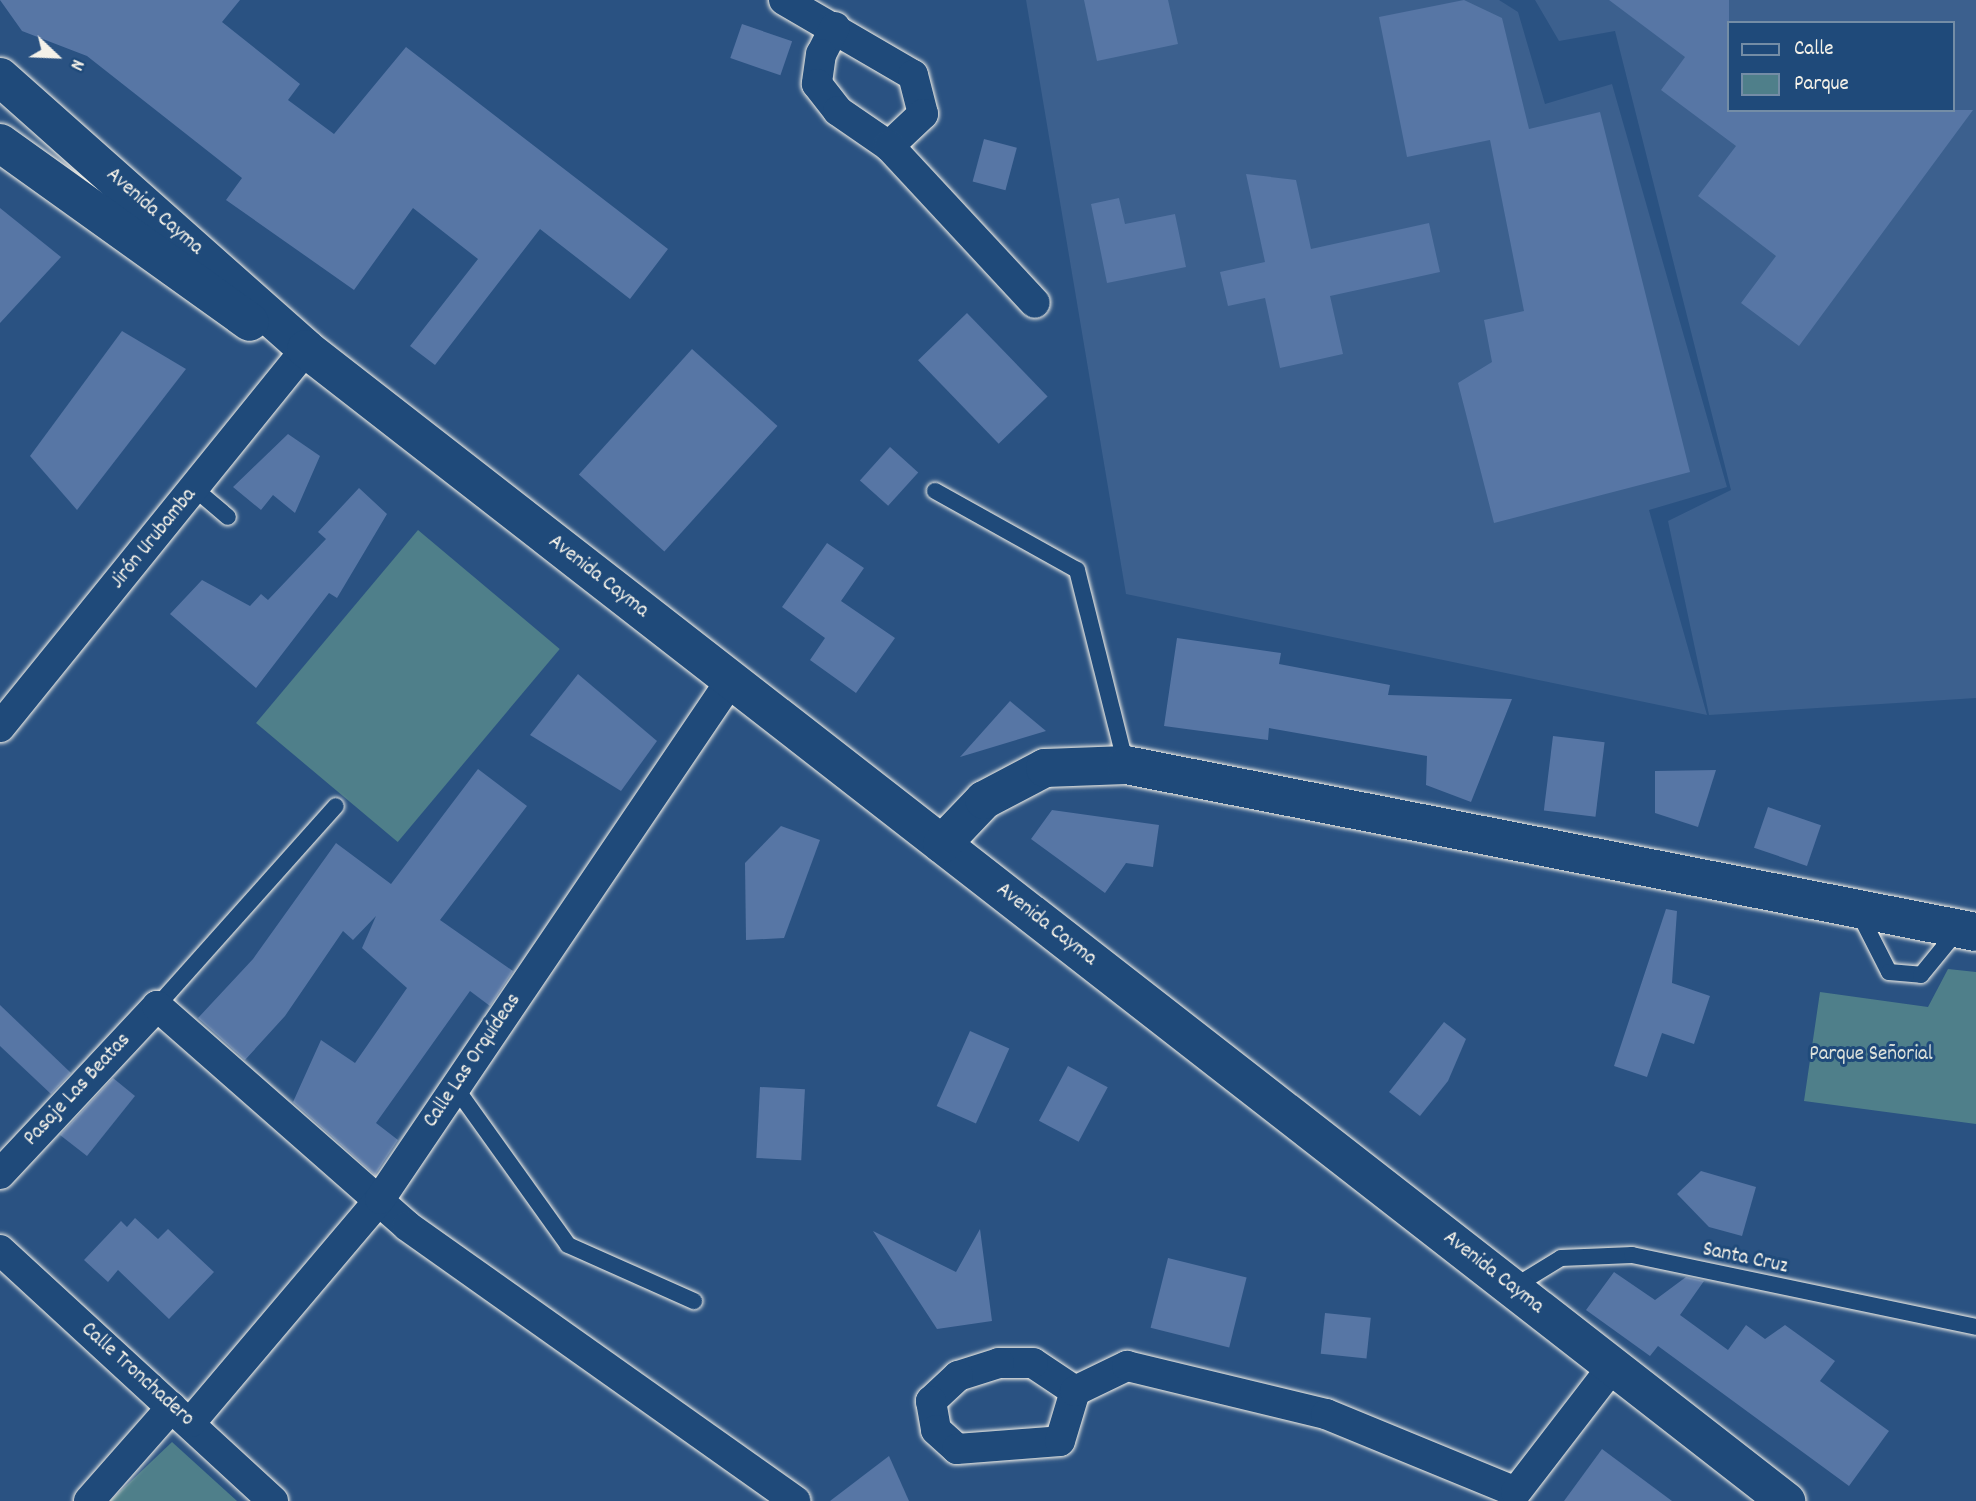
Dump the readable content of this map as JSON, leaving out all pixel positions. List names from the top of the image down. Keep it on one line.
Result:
{"streets":{"main road":["Avenida Cayma"],"street":["Jirón Urubamba","Calle Las Orquídeas","Pasaje Las Beatas","Calle Tronchadero"],"lane":["Santa Cruz"]},"crossings":[["Avenida Cayma","Jirón Urubamba"],["Avenida Cayma","Calle Las Orquídeas"],["Avenida Cayma","Santa Cruz"],["Calle Las Orquídeas","Calle Tronchadero"]],"parks":["Parque Señorial"],"legend":["Calle","Parque"],"north":"bottom right"}
